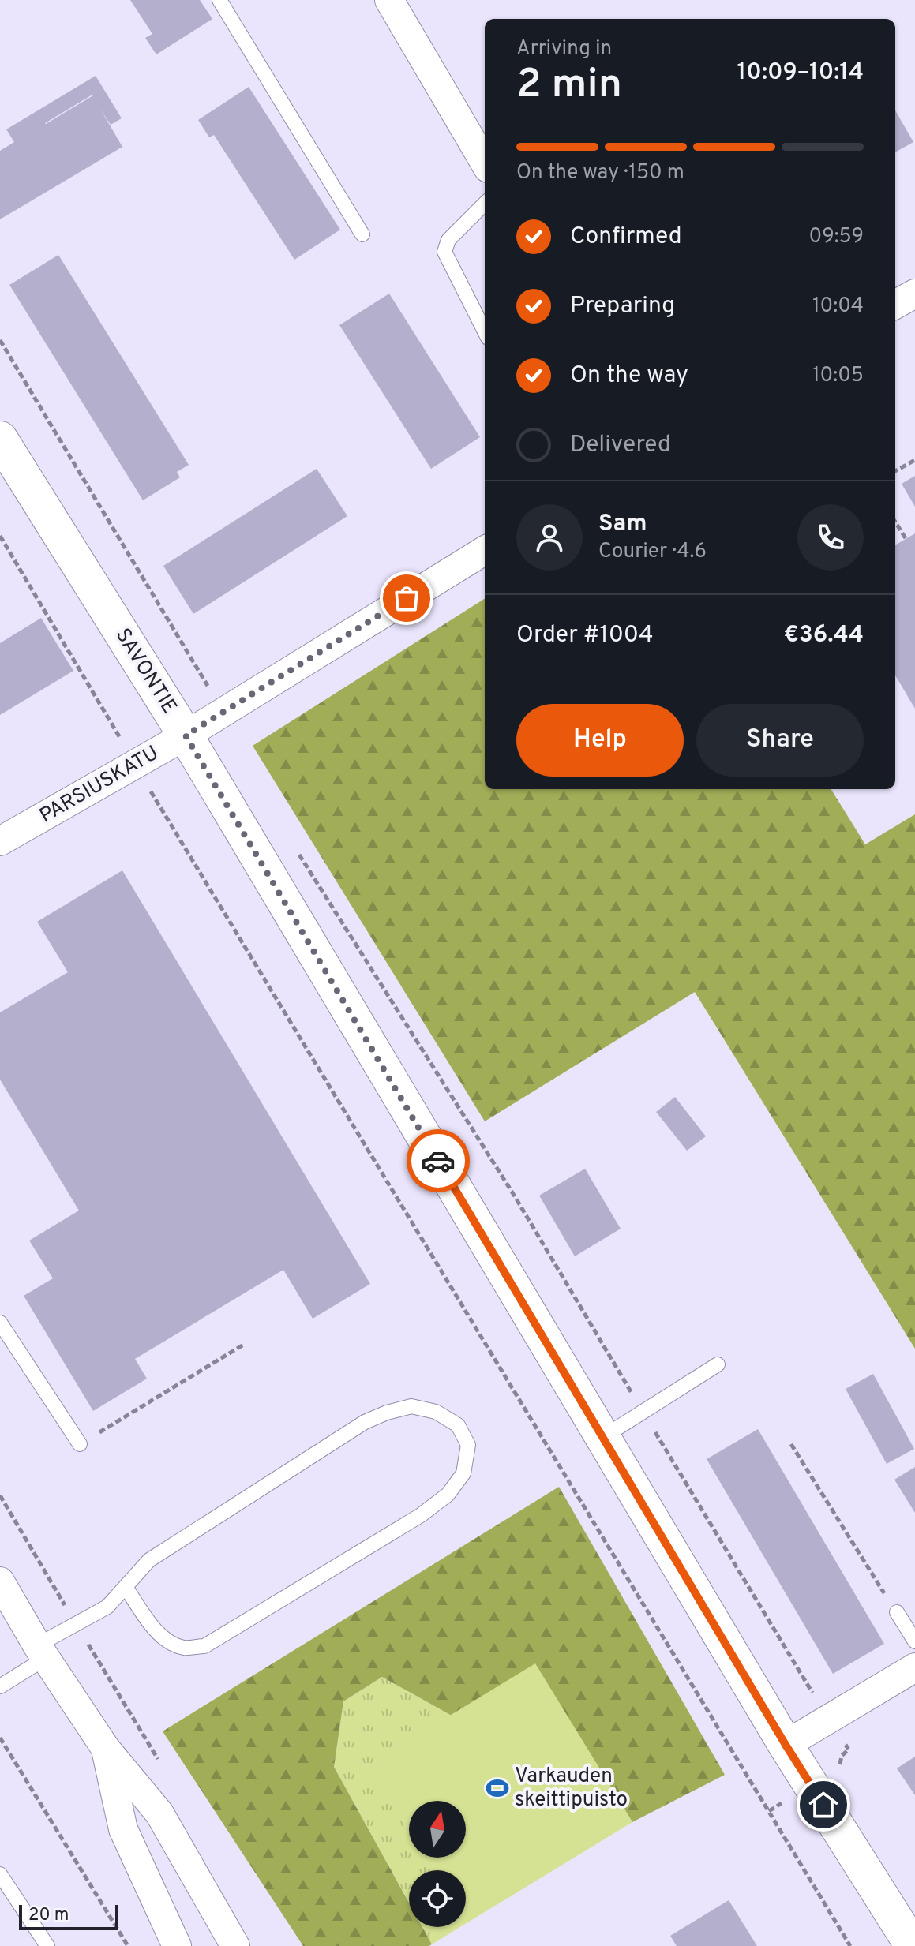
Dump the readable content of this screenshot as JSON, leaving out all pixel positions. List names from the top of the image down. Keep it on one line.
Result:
{"streets":{"street":["SAVONTIE","PARSIUSKATU"]},"crossings":[["SAVONTIE","PARSIUSKATU"]],"places":{"sports":["Varkauden skeittipuisto"]},"scale_bar":"20 m","north":"top","page":{"heading":["2 min","Arriving in","10:09–10:14"],"panel":["Sam","Courier · 4.6","Order #1004","€36.44"],"bar":"On the way · 150 m","list":[["Confirmed","09:59"],["Preparing","10:04"],["On the way","10:05"],"Delivered"],"buttons":["Help","Share"],"scale":"20 m"}}
